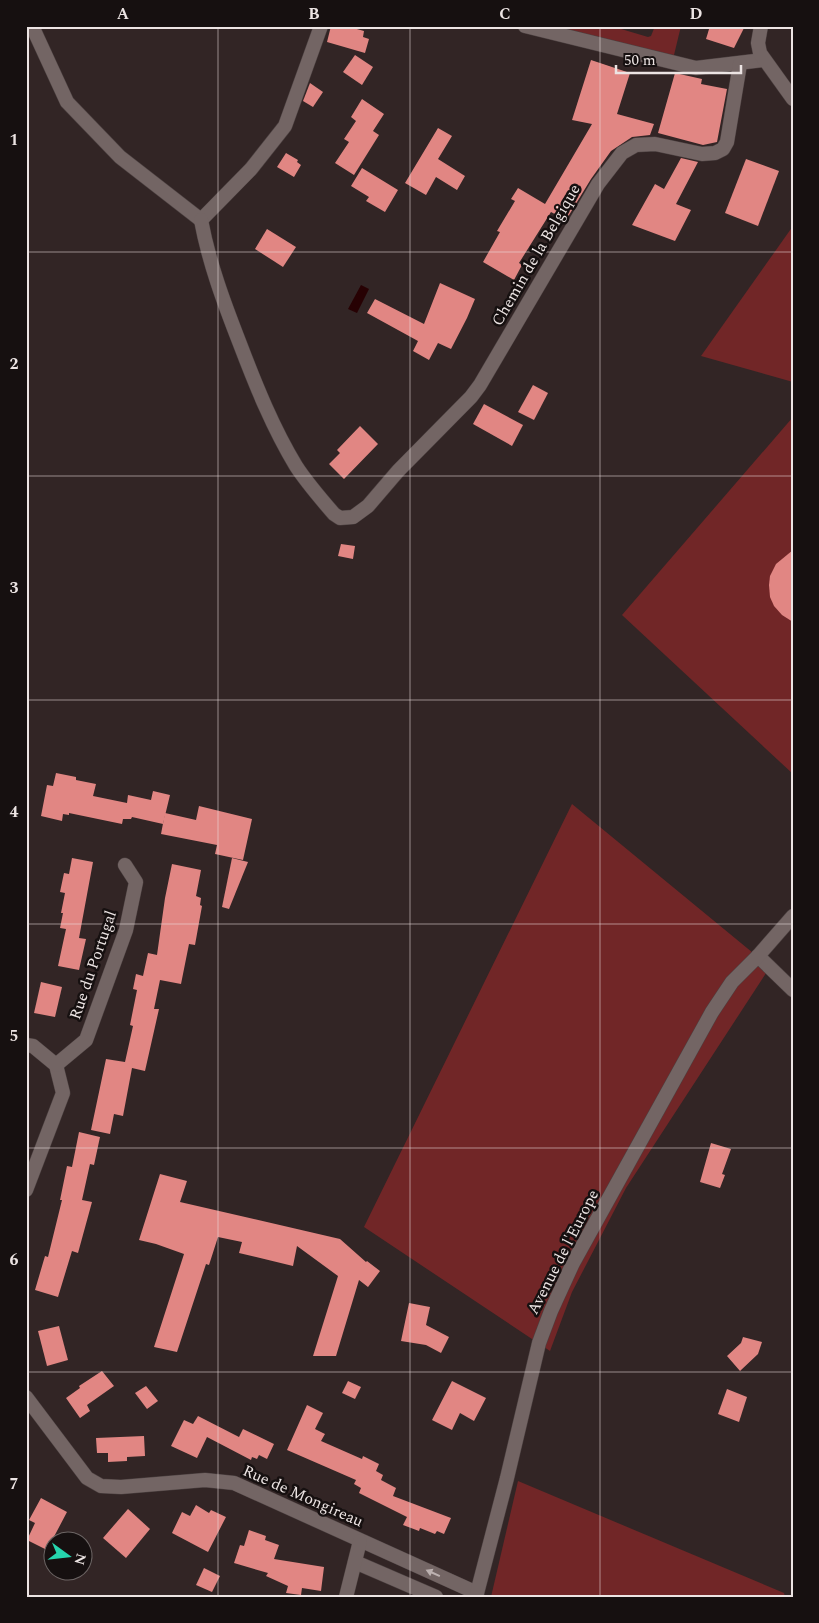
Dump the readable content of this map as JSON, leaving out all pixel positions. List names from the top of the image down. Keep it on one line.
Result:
{"streets":{"street":["Chemin de la Belgique","Rue du Portugal","Avenue de l'Europe","Rue de Mongireau"]},"crossings":[["Avenue de l'Europe","Rue de Mongireau"]],"scale_bar":"50 m","north":"right","grid":{"columns":["A","B","C","D"],"rows":["1","2","3","4","5","6","7"]}}
